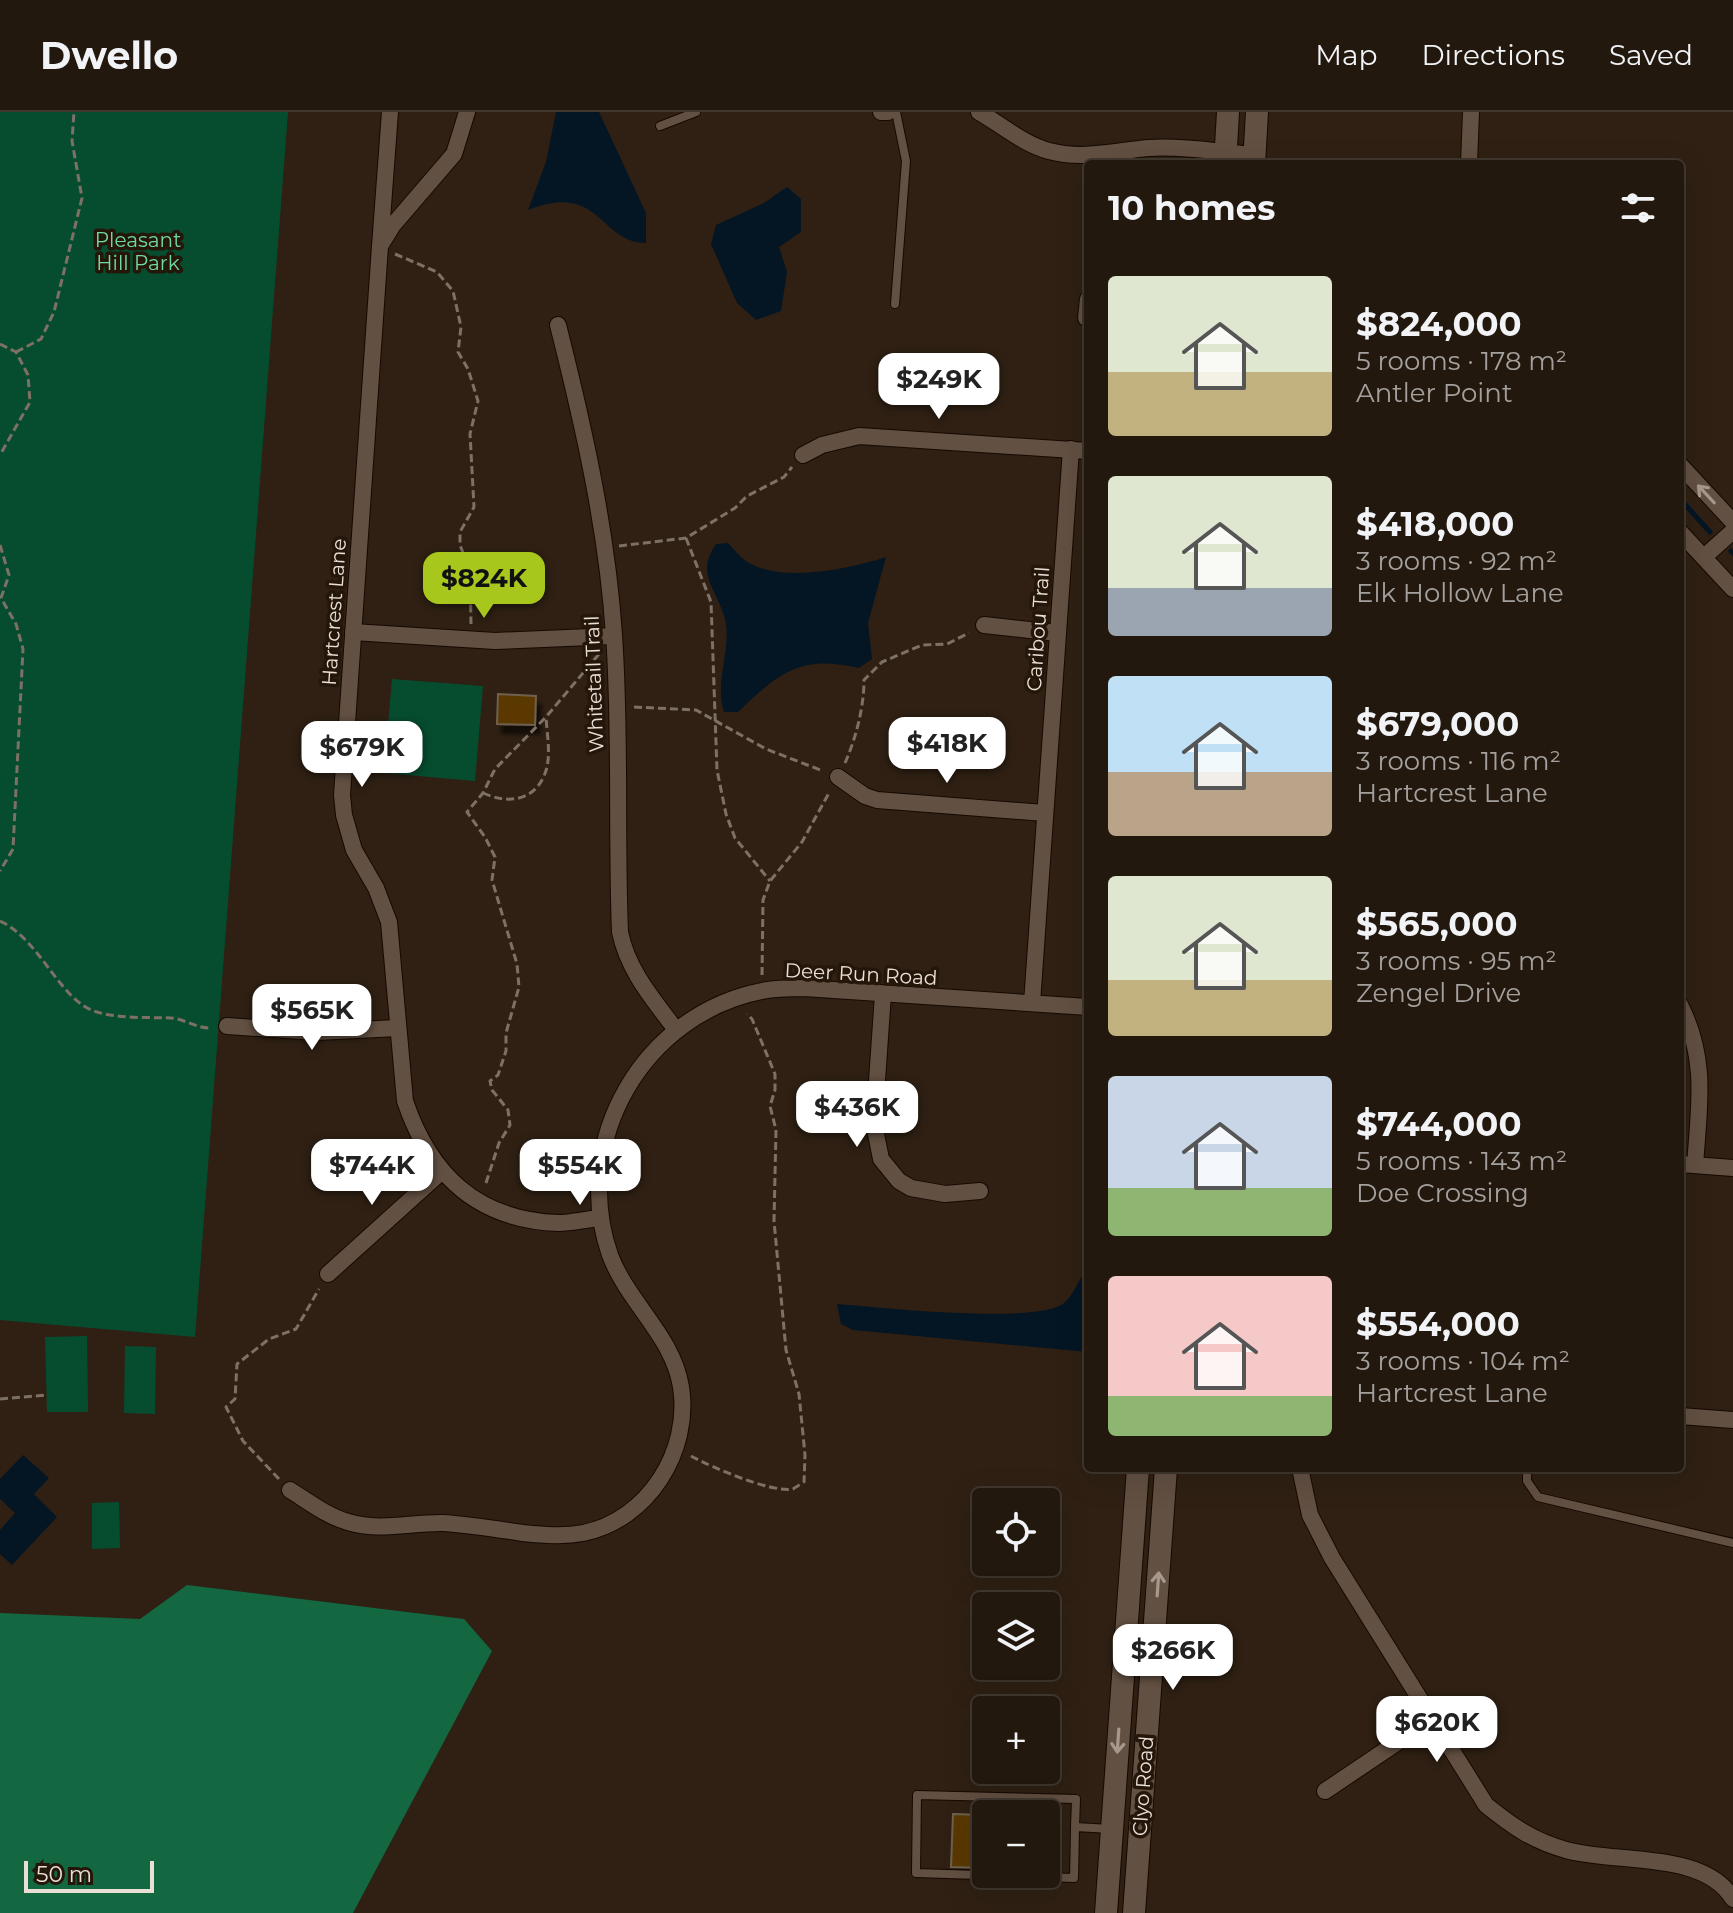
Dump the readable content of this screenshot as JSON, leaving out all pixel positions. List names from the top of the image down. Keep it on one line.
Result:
{"streets":{"street":["Hartcrest Lane","Caribou Trail","Whitetail Trail","Deer Run Road","Clyo Road"]},"crossings":[["Hartcrest Lane","Deer Run Road"],["Caribou Trail","Deer Run Road"],["Whitetail Trail","Deer Run Road"]],"parks":["Pleasant Hill Park"],"scale_bar":"50 m","page":{"header":"Dwello","nav":["Map","Directions","Saved"],"heading":"10 homes","list":[{"name":"$824,000","note":"5 rooms · 178 m² · Antler Point"},{"name":"$418,000","note":"3 rooms · 92 m² · Elk Hollow Lane"},{"name":"$679,000","note":"3 rooms · 116 m² · Hartcrest Lane"},{"name":"$565,000","note":"3 rooms · 95 m² · Zengel Drive"},{"name":"$744,000","note":"5 rooms · 143 m² · Doe Crossing"},{"name":"$554,000","note":"3 rooms · 104 m² · Hartcrest Lane"}],"price":["$249K","$824K","$418K","$679K","$565K","$436K","$744K","$554K","$266K","$620K"],"map_buttons":["+","−"],"scale":"50 m"}}
